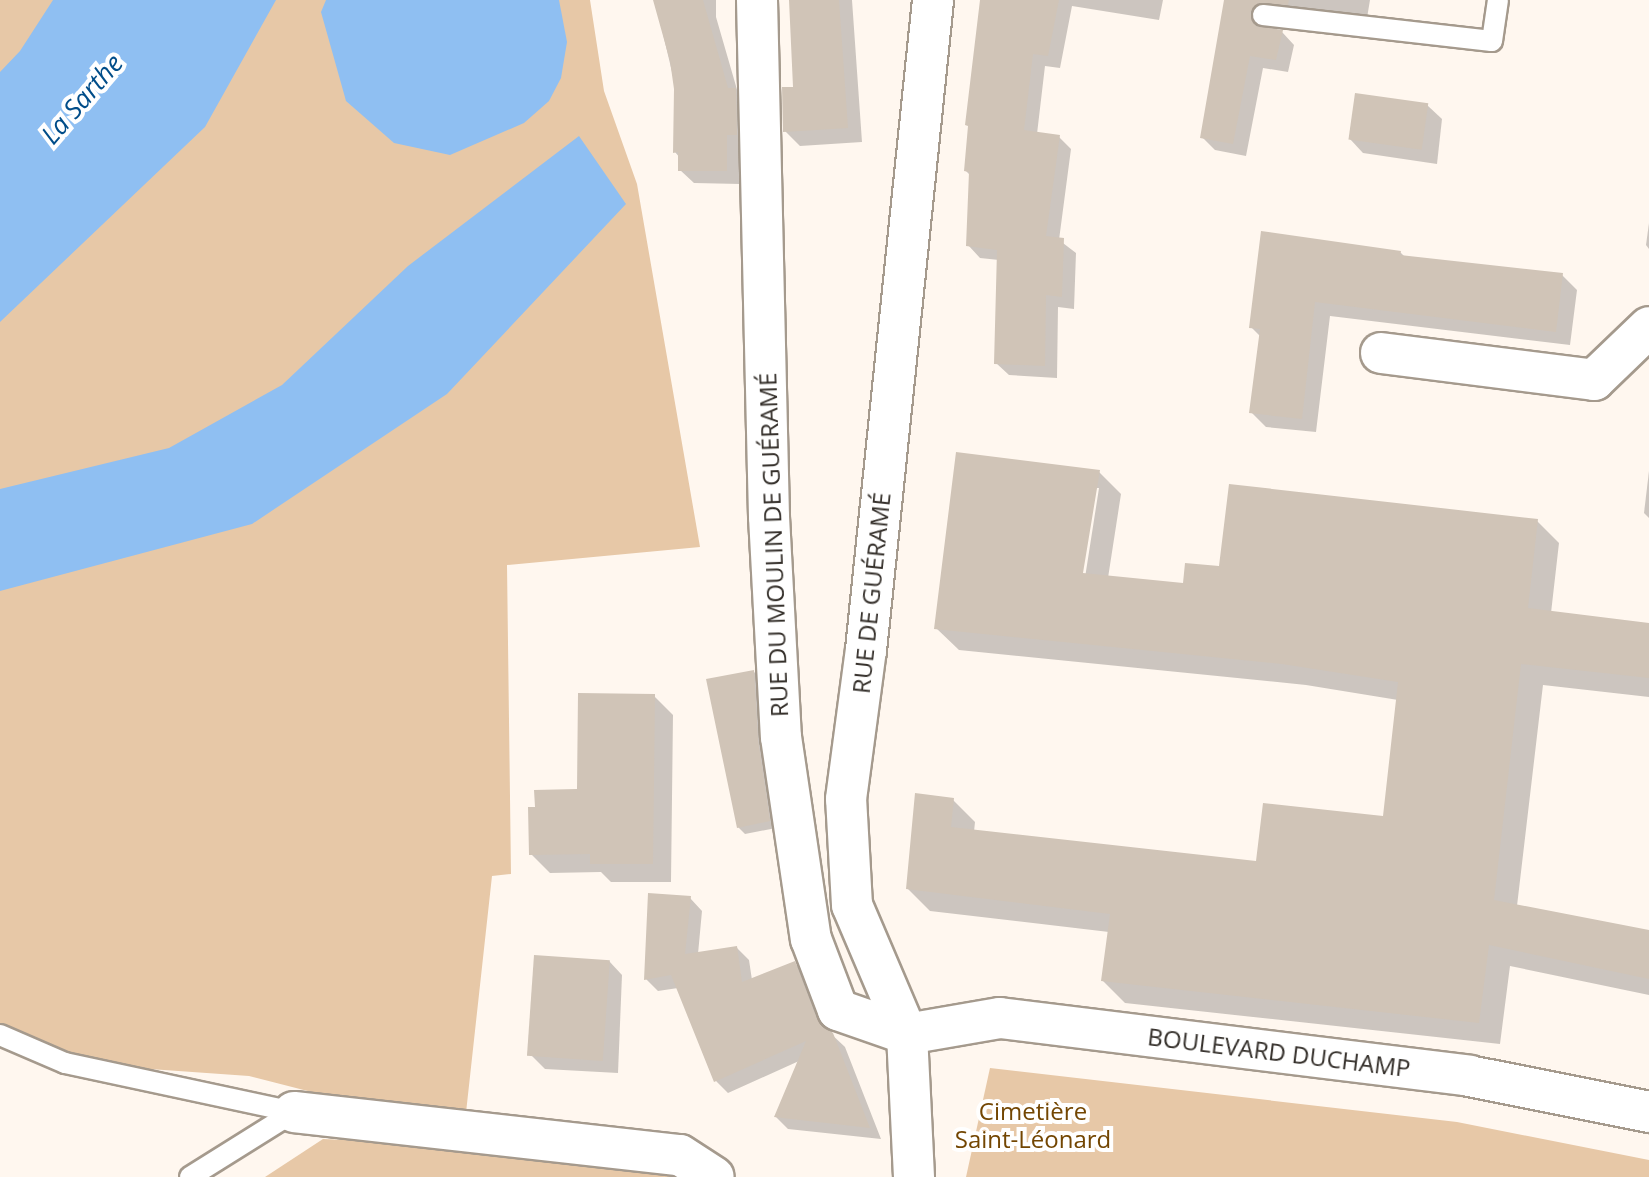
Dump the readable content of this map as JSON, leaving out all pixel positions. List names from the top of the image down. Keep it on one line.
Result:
{"streets":{"street":["RUE DU MOULIN DE GUÉRAMÉ","RUE DE GUÉRAMÉ","BOULEVARD DUCHAMP"]},"crossings":[["RUE DU MOULIN DE GUÉRAMÉ","RUE DE GUÉRAMÉ"],["RUE DU MOULIN DE GUÉRAMÉ","BOULEVARD DUCHAMP"],["RUE DE GUÉRAMÉ","BOULEVARD DUCHAMP"]],"water":["La Sarthe"],"parks":["Cimetière Saint-Léonard"]}
